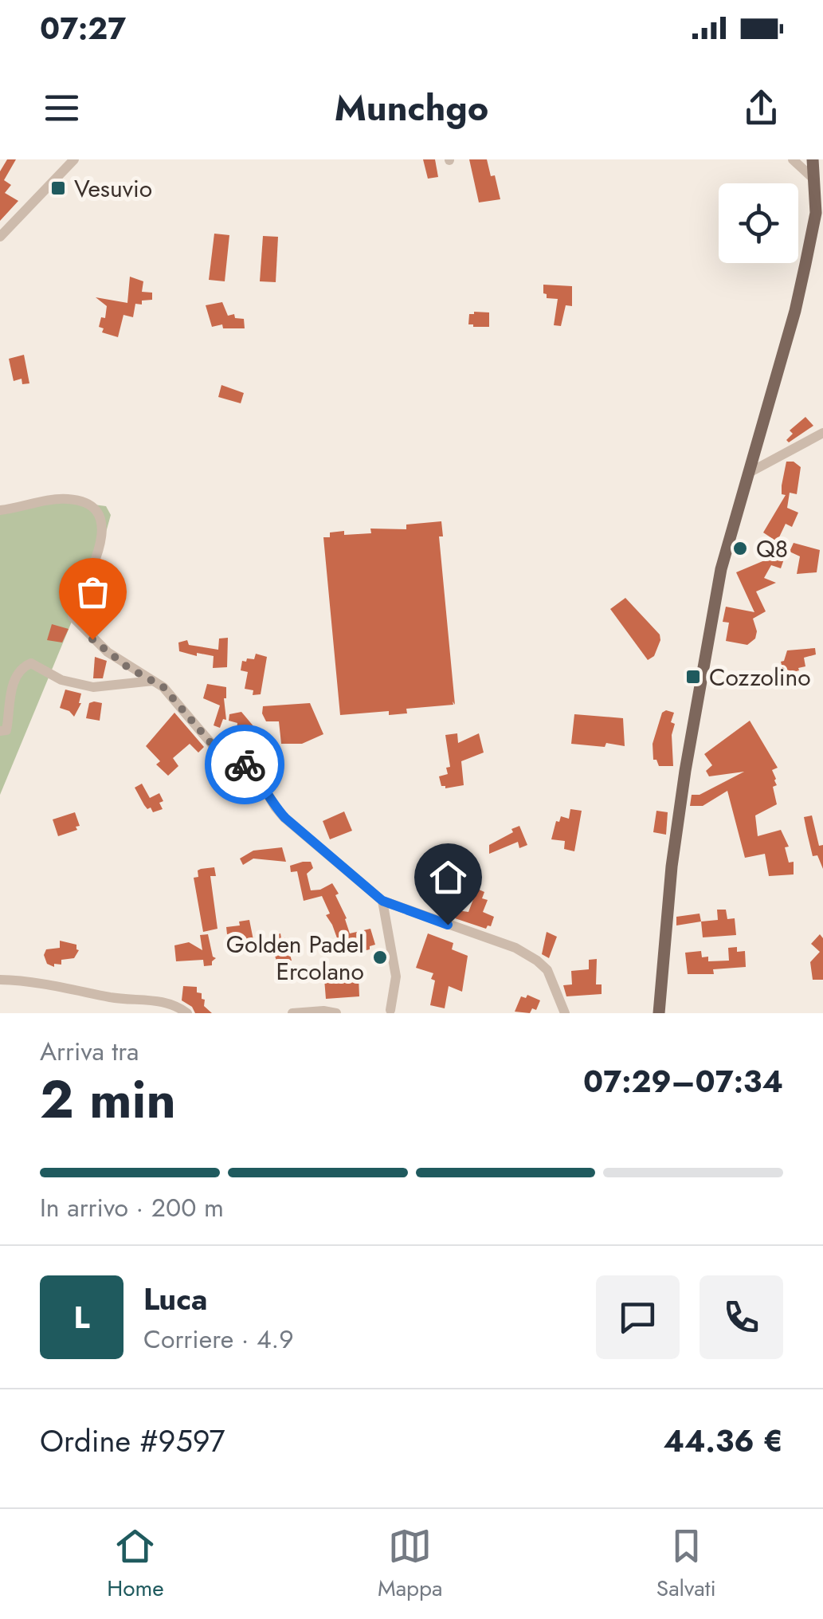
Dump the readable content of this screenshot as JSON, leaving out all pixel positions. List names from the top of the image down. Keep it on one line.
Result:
{"places":{"transit":["Vesuvio","Cozzolino"],"other":["Q8","Golden Padel Ercolano"]},"page":{"status":"07:27","header":"Munchgo","heading":["2 min","Arriva tra","07:29–07:34"],"panel":["Luca","Corriere · 4.9","Ordine #9597","44.36 €"],"bar":"In arrivo · 200 m","round":"L","tabs":["Home","Mappa","Salvati"]}}
